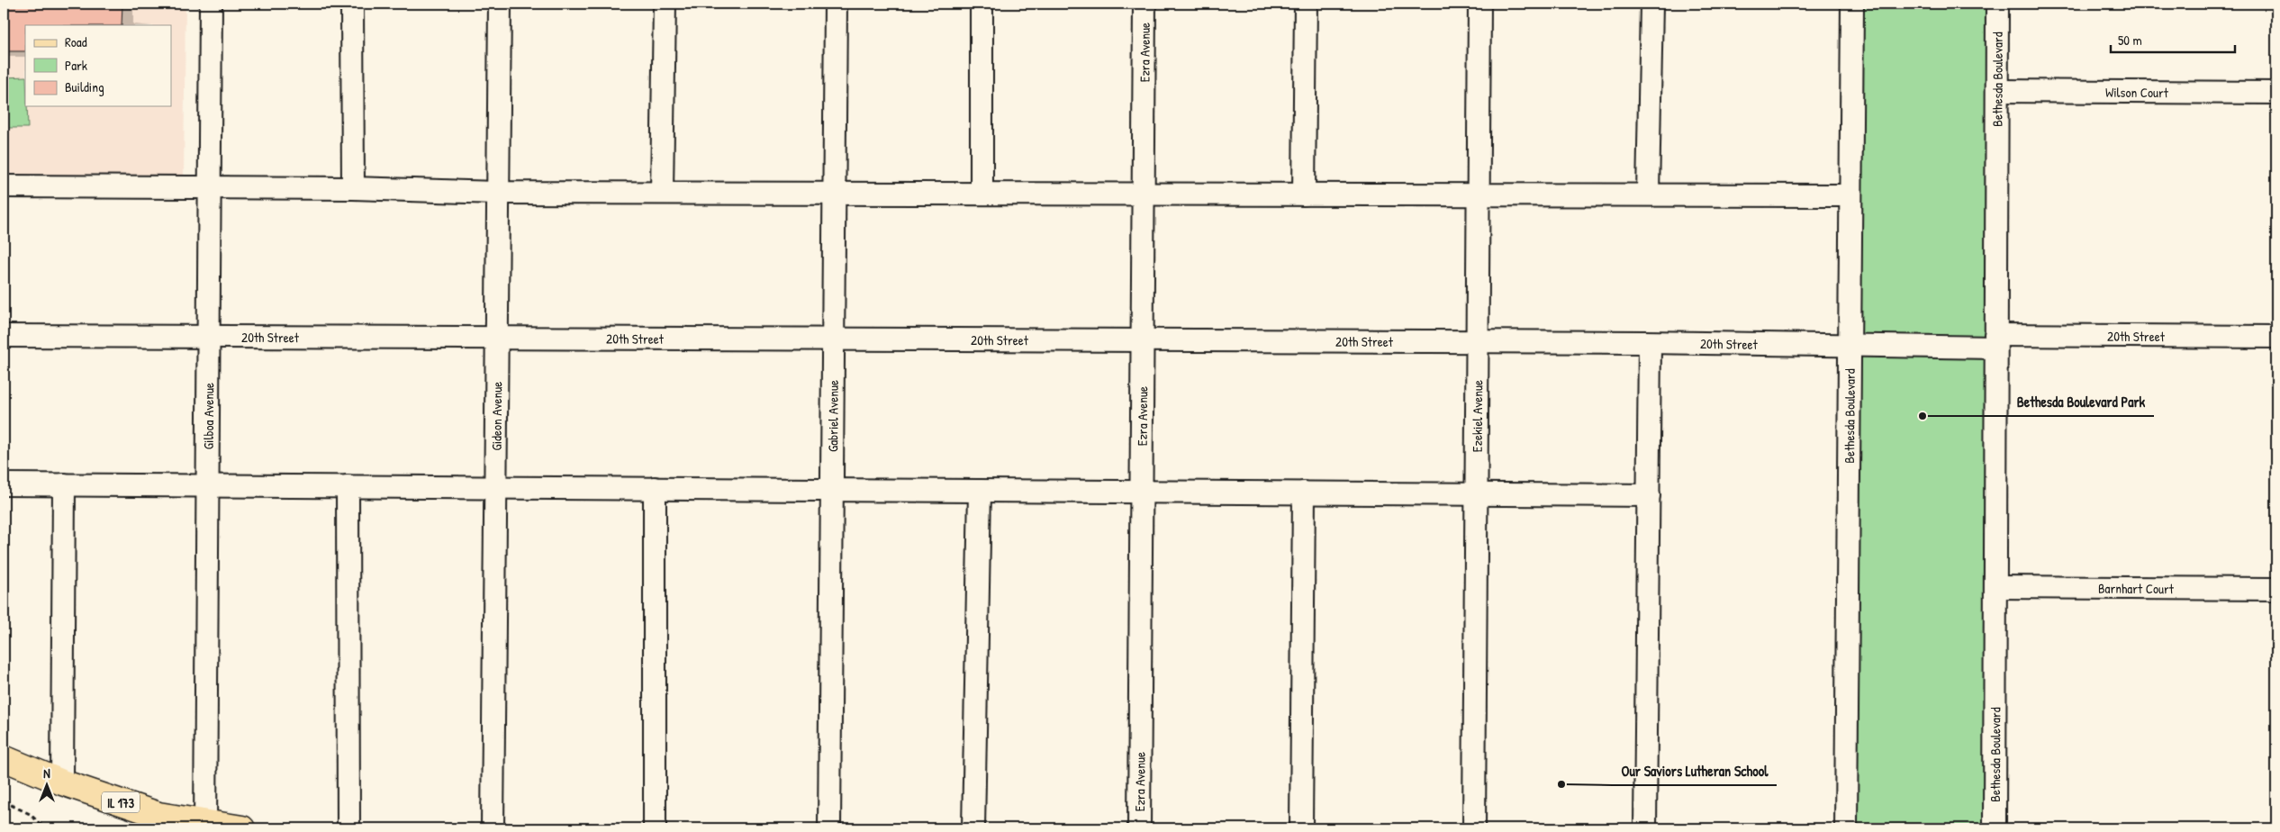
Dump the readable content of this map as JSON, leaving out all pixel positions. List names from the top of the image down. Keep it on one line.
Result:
{"streets":{"main road":["IL 173"],"street":["Ezra Avenue","Bethesda Boulevard","Wilson Court","20th Street","Gilboa Avenue","Gideon Avenue","Gabriel Avenue","Ezekiel Avenue","Barnhart Court"]},"crossings":[["Ezra Avenue","20th Street"],["Bethesda Boulevard","Wilson Court"],["Bethesda Boulevard","20th Street"],["Bethesda Boulevard","Barnhart Court"],["20th Street","Gilboa Avenue"],["20th Street","Gideon Avenue"],["20th Street","Gabriel Avenue"],["20th Street","Ezekiel Avenue"],["Gilboa Avenue","IL 173"]],"places":["Bethesda Boulevard Park","Our Saviors Lutheran School"],"legend":["Road","Park","Building"],"scale_bar":"50 m","north":"top"}
